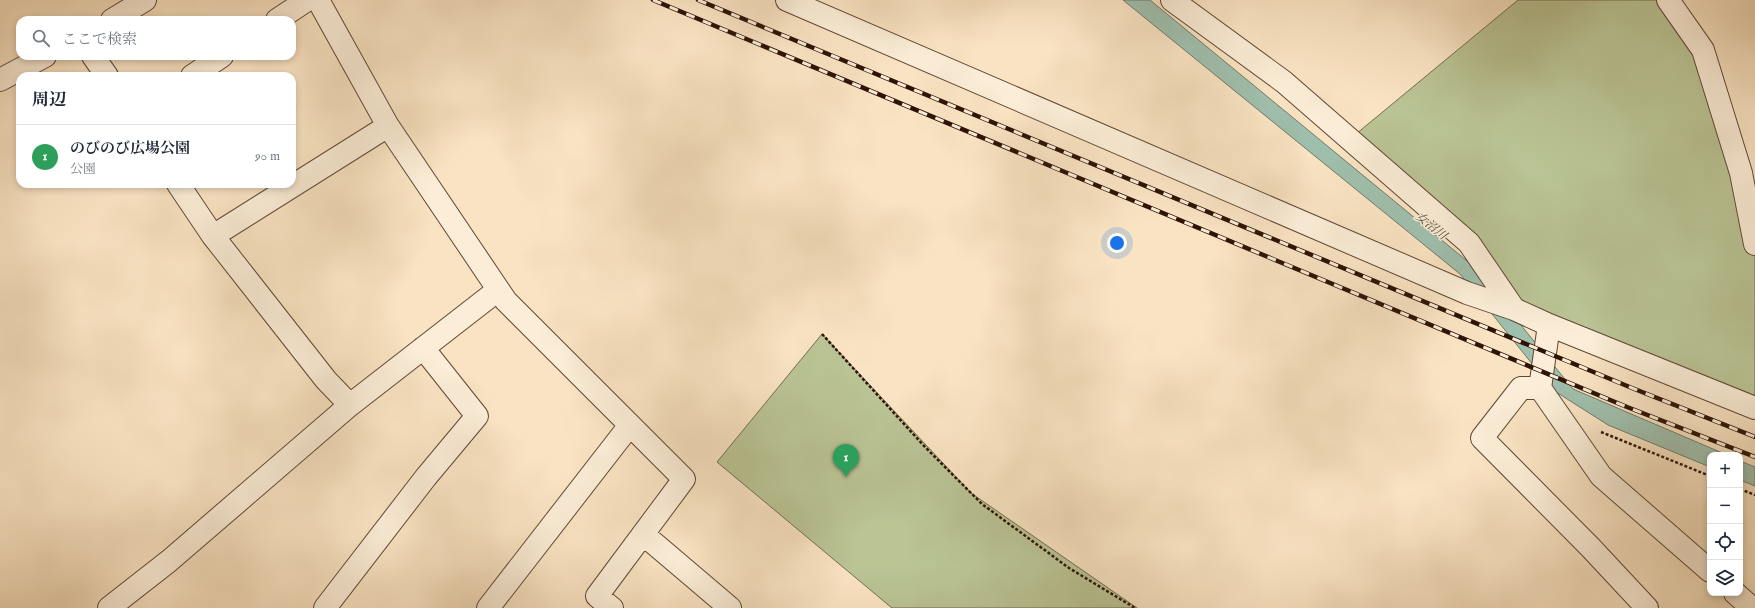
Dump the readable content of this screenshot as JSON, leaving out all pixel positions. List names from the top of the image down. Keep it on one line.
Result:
{"water":["女沼川"],"page":{"search":"ここで検索","heading":"周辺","list":[{"mark":"1","name":"のびのび広場公園","note":"公園","value":"90 m"}],"pins":"1","map_buttons":["+","−"]}}
